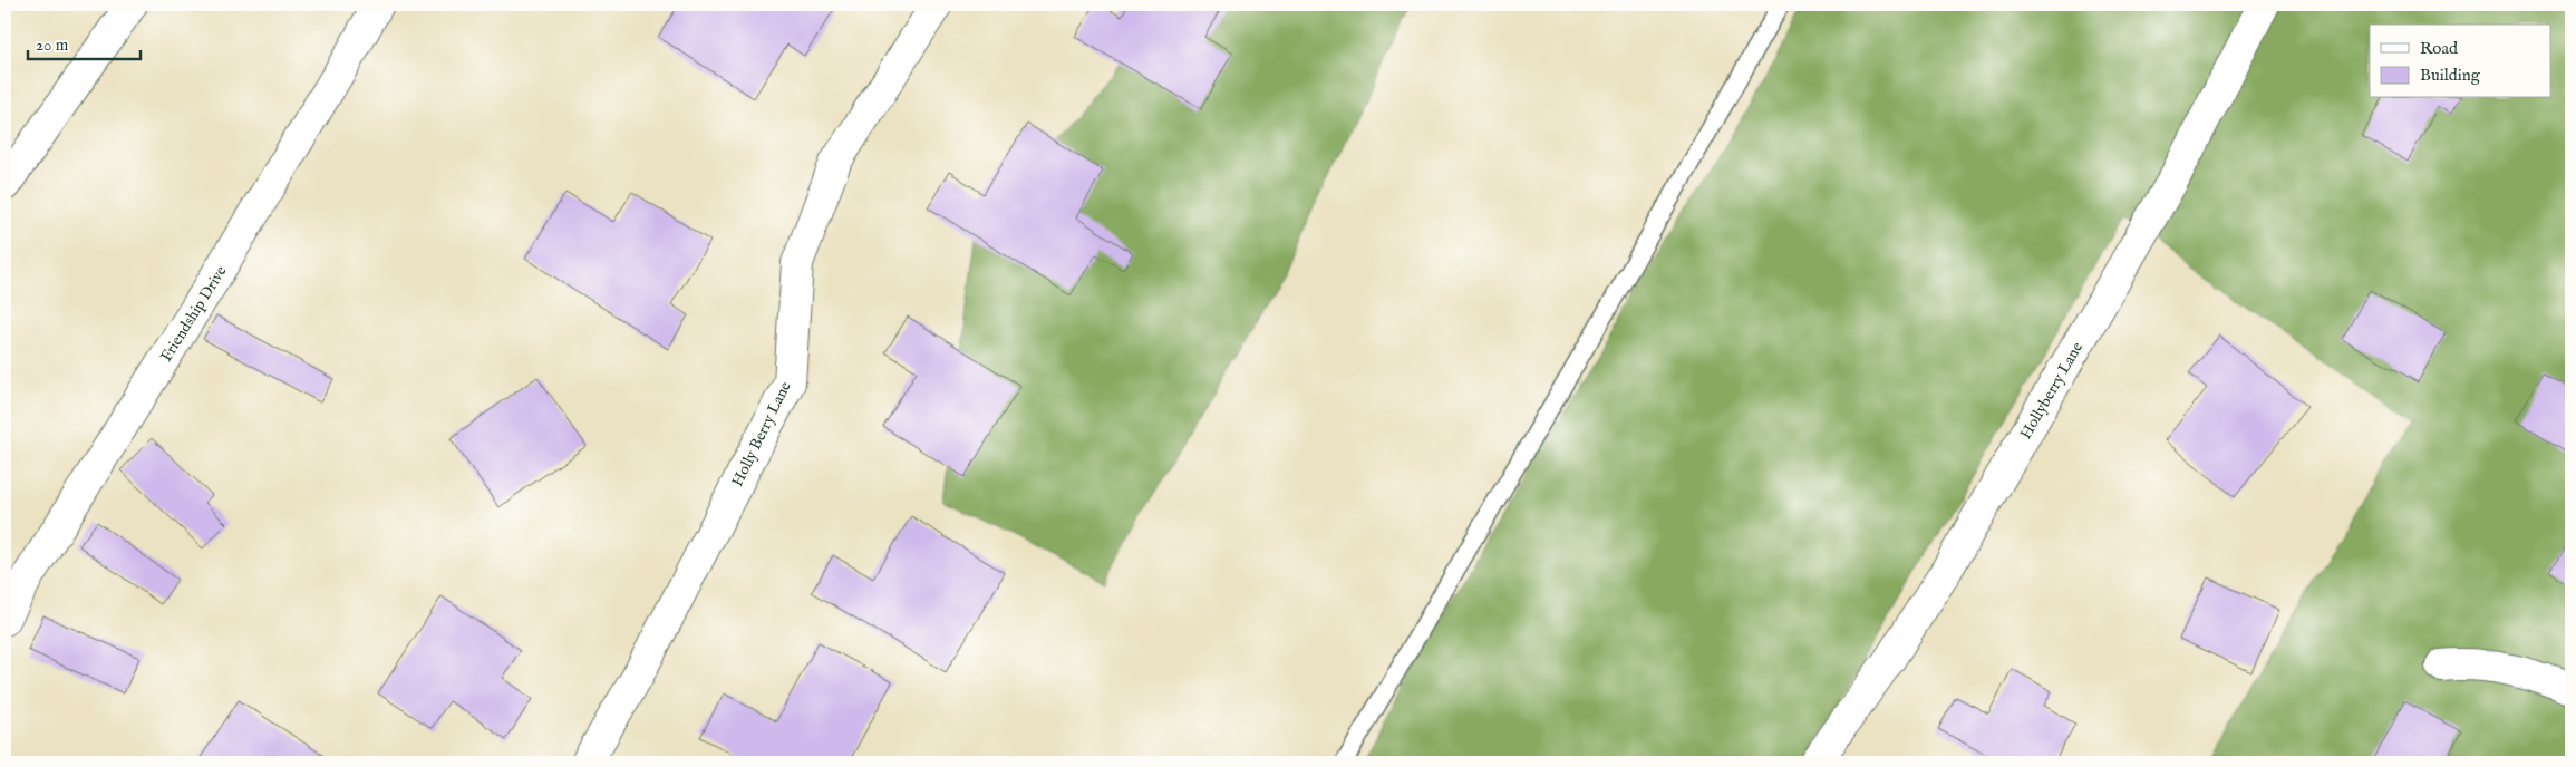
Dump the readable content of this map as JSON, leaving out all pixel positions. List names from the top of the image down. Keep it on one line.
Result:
{"streets":{"street":["Friendship Drive","Hollyberry Lane","Holly Berry Lane"]},"legend":["Road","Building"],"scale_bar":"20 m"}
